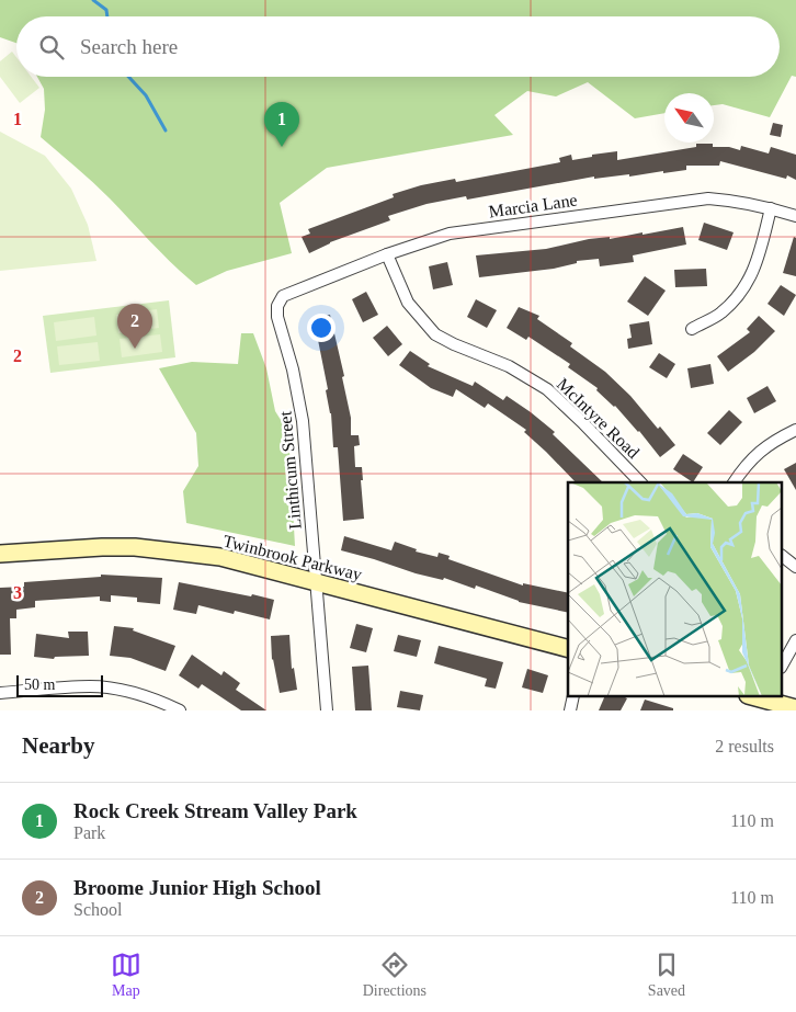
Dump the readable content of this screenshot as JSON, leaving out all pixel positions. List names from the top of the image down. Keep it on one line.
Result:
{"streets":{"street":["Marcia Lane","McIntyre Road","Linthicum Street","Twinbrook Parkway"]},"crossings":[["Marcia Lane","McIntyre Road"],["Marcia Lane","Linthicum Street"],["Linthicum Street","Twinbrook Parkway"]],"scale_bar":"50 m","north":"top left","page":{"search":"Search here","pins":["1","2"],"scale":"50 m","heading":["Nearby","2 results"],"list":[{"mark":"1","name":"Rock Creek Stream Valley Park","note":"Park","value":"110 m"},{"mark":"2","name":"Broome Junior High School","note":"School","value":"110 m"}],"nav":["Map","Directions","Saved"]},"grid":{"rows":["1","2","3"]}}
